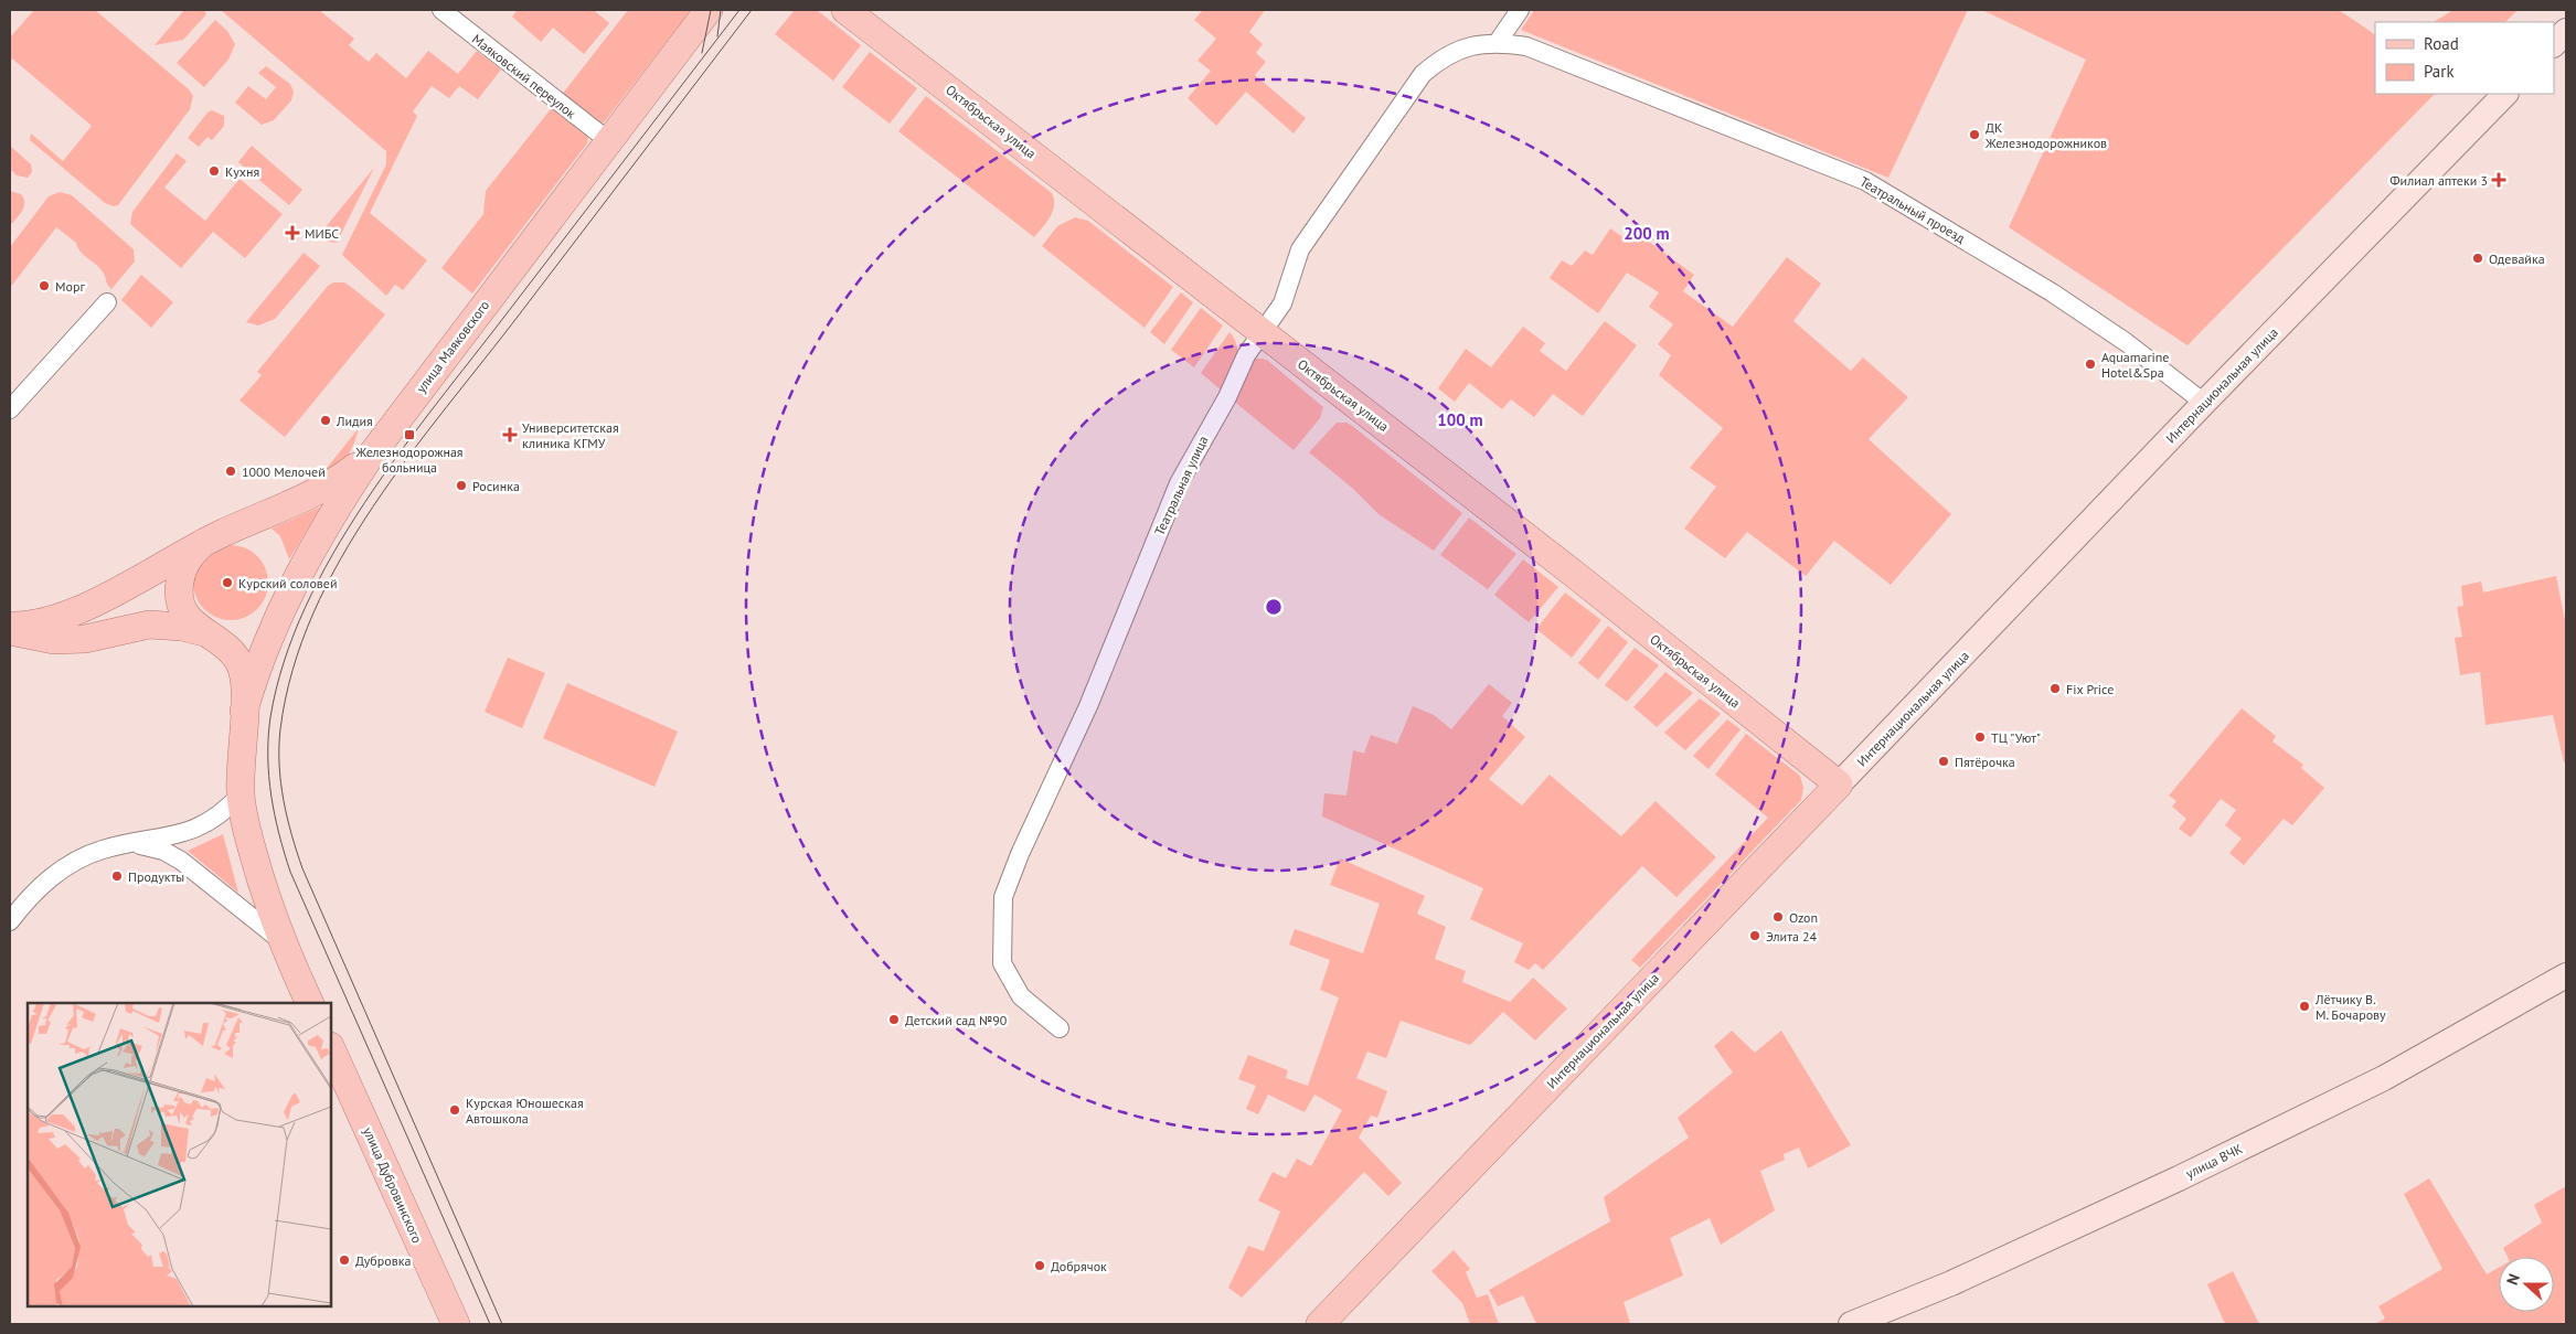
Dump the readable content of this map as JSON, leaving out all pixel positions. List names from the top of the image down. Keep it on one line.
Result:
{"streets":{"main road":["Октябрьская улица","улица Маяковского","Интернациональная улица","улица ВЧК","улица Дубровинского"],"street":["Маяковский переулок","Театральный проезд","Театральная улица"]},"crossings":[["Маяковский переулок","улица Маяковского"],["Октябрьская улица","Интернациональная улица"],["Октябрьская улица","Театральная улица"],["Театральный проезд","Интернациональная улица"],["Театральный проезд","Театральная улица"]],"places":{"other":["ДК Железнодорожников","Кухня","Одевайка","Морг","Aquamarine Hotel&Spa","Лидия","1000 Мелочей","Росинка","Курский соловей","Fix Price","ТЦ \"Уют\"","Пятёрочка","Продукты","Ozon","Элита 24","Лётчику В. М. Бочарову","Детский сад №90","Курская Юношеская Автошкола","Дубровка","Добрячок"],"health":["Филиал аптеки 3","МИБС","Университетская клиника КГМУ"],"transit":["Железнодорожная больница"]},"legend":["Road","Park"],"north":"left","rings":["200 m","100 m"]}
